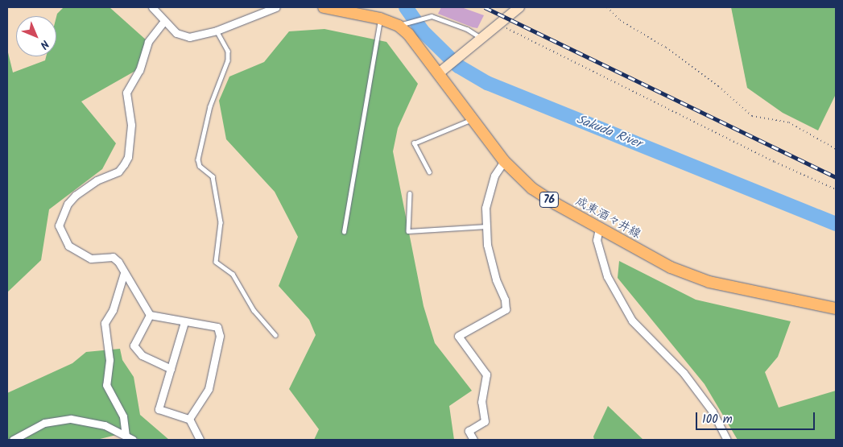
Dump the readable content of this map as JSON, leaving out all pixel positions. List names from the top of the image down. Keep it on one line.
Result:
{"streets":{"main road":["76","成東酒々井線"]},"water":["Sakuda River"],"scale_bar":"100 m","north":"bottom right"}
